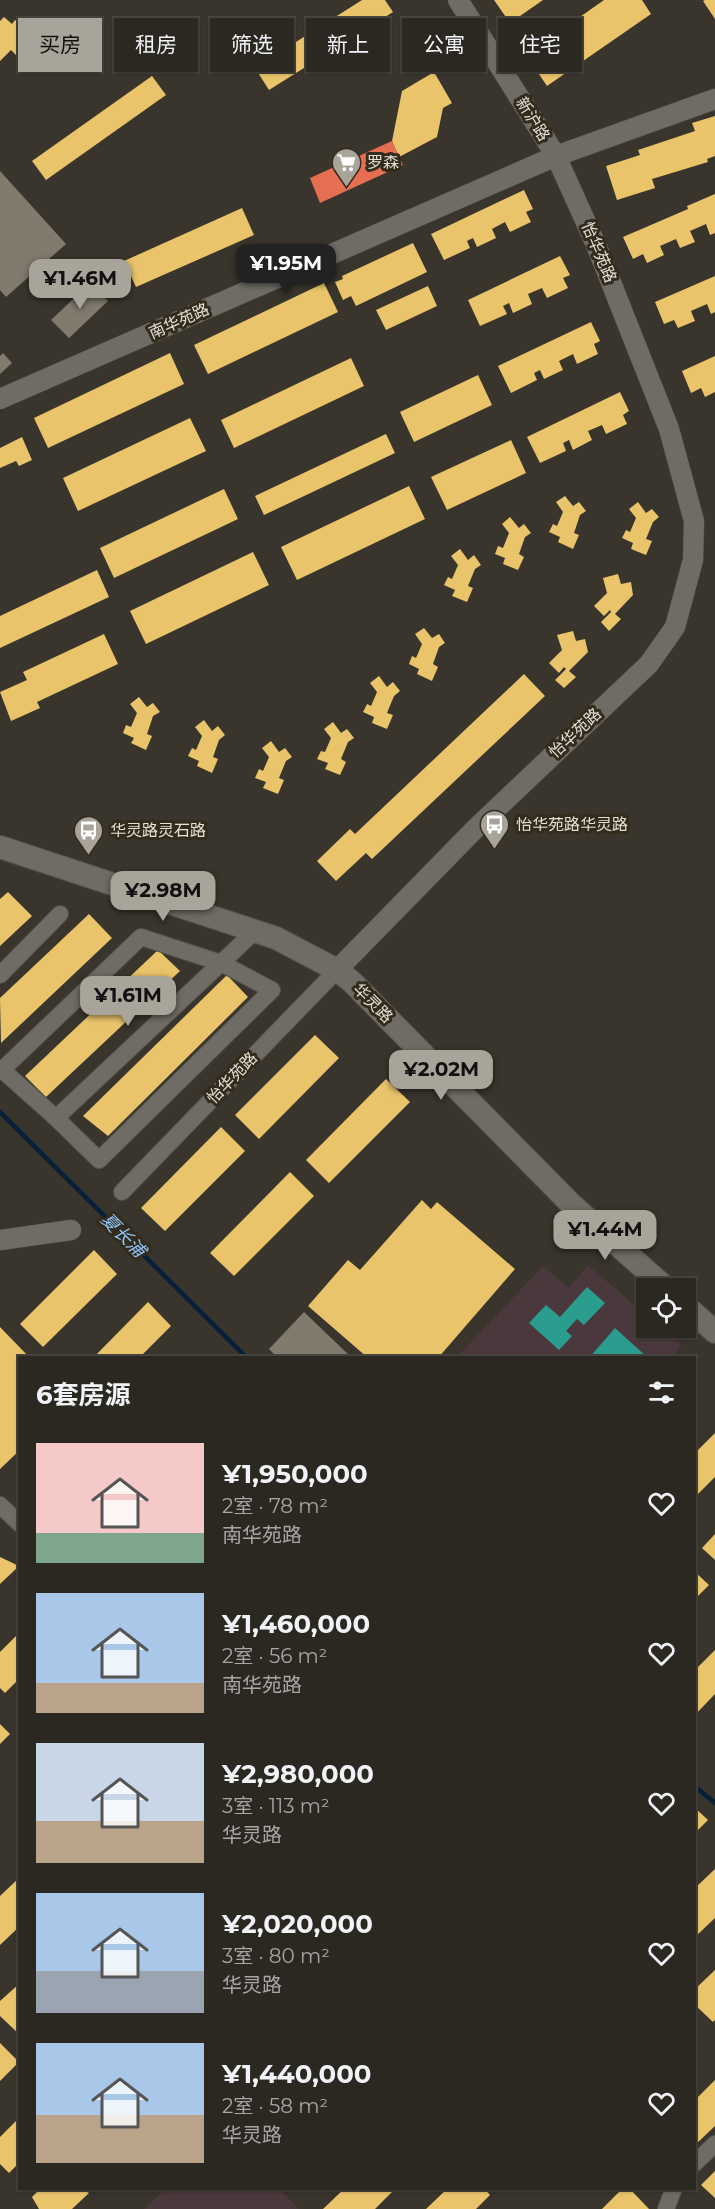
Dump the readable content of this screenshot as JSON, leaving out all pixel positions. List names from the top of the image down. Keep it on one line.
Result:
{"streets":{"main road":["华灵路"],"street":["新沪路","怡华苑路","南华苑路"]},"crossings":[["新沪路","怡华苑路"],["新沪路","南华苑路"],["怡华苑路","南华苑路"],["怡华苑路","华灵路"]],"water":["夏长浦"],"places":{"supermarket":["罗森"],"bus stop":["怡华苑路华灵路","华灵路灵石路"]},"page":{"chip":["买房","租房","筛选","新上","公寓","住宅"],"price":["¥1.95M","¥1.46M","¥2.98M","¥1.61M","¥2.02M","¥1.44M"],"heading":"6套房源","list":[{"name":"¥1,950,000","note":"2室 · 78 m² · 南华苑路"},{"name":"¥1,460,000","note":"2室 · 56 m² · 南华苑路"},{"name":"¥2,980,000","note":"3室 · 113 m² · 华灵路"},{"name":"¥2,020,000","note":"3室 · 80 m² · 华灵路"},{"name":"¥1,440,000","note":"2室 · 58 m² · 华灵路"}]}}
